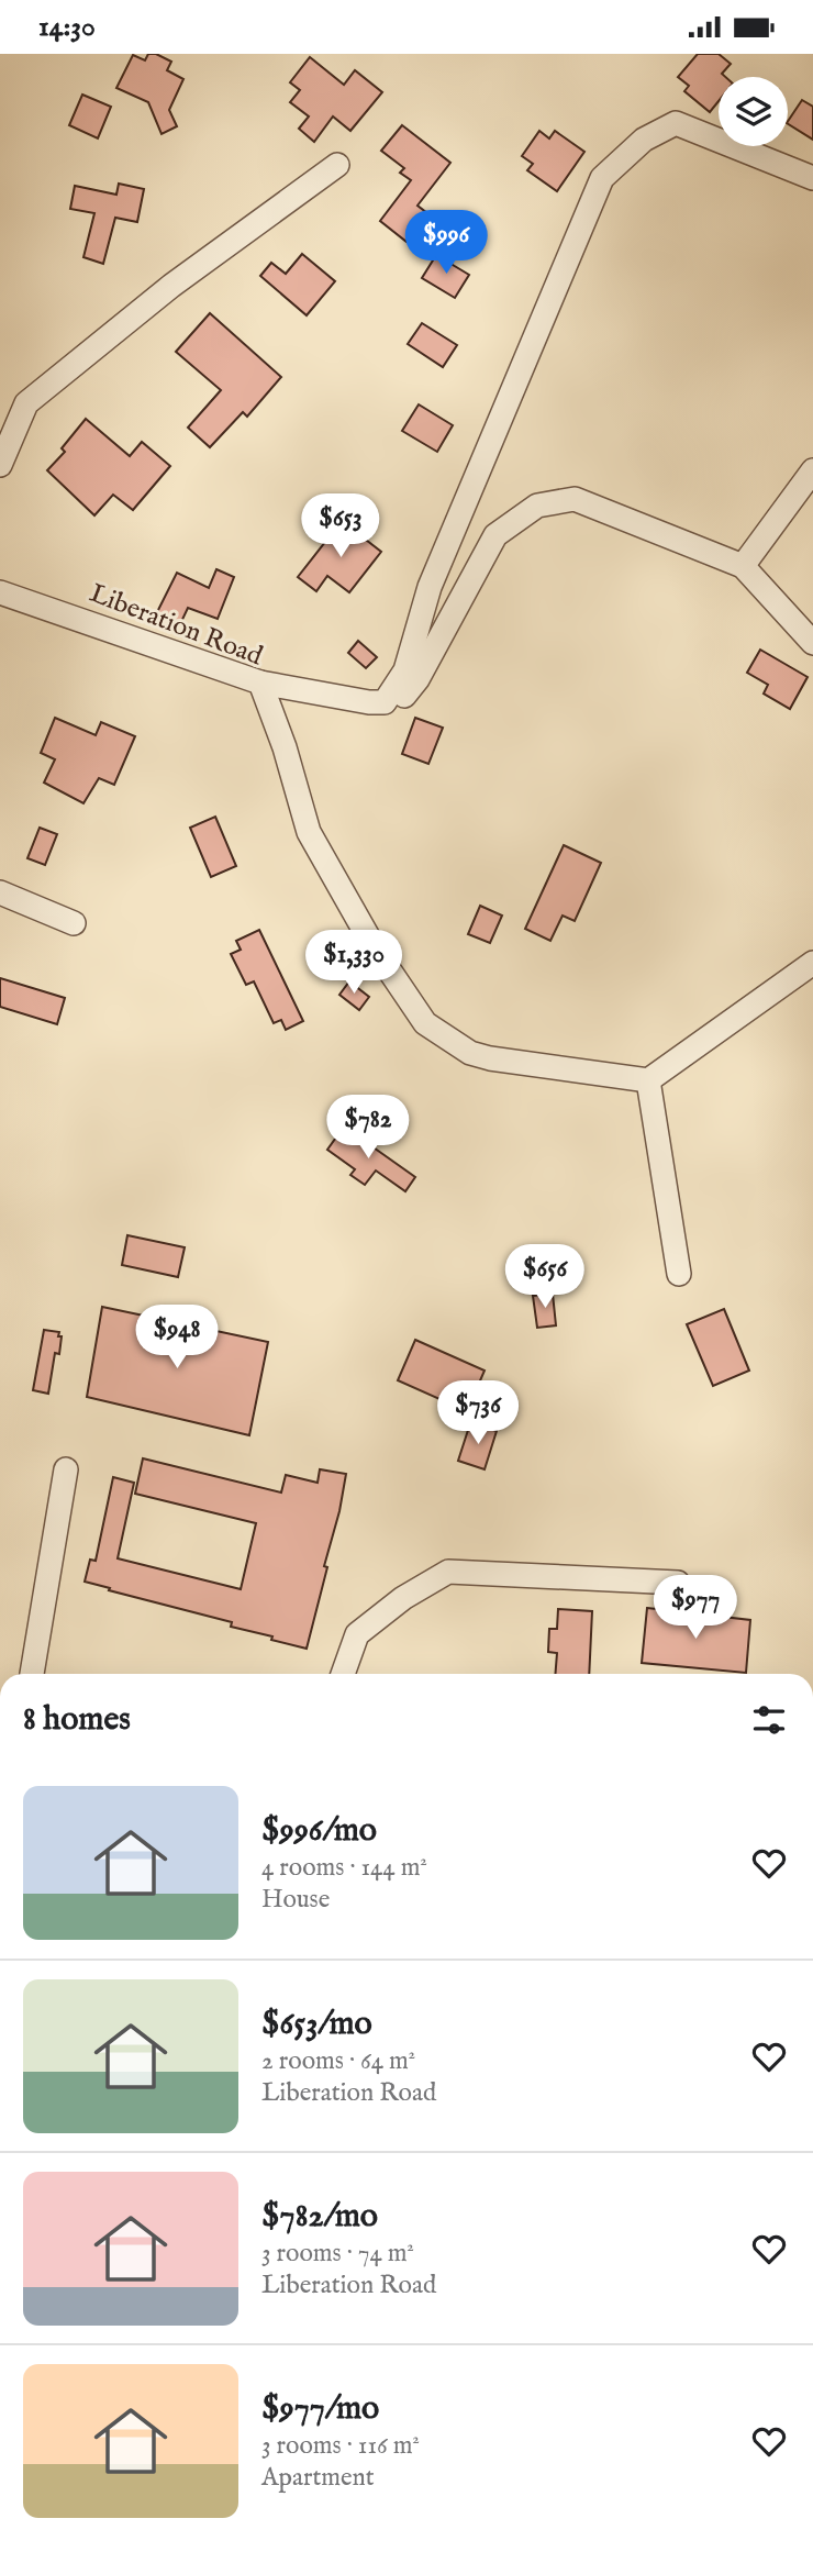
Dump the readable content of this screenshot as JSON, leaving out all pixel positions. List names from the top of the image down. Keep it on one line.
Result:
{"streets":{"street":["Liberation Road"]},"page":{"status":"14:30","price":["$996","$653","$1,330","$782","$656","$948","$736","$977"],"heading":"8 homes","list":[{"name":"$996/mo","note":"4 rooms · 144 m² · House"},{"name":"$653/mo","note":"2 rooms · 64 m² · Liberation Road"},{"name":"$782/mo","note":"3 rooms · 74 m² · Liberation Road"},{"name":"$977/mo","note":"3 rooms · 116 m² · Apartment"}]}}
